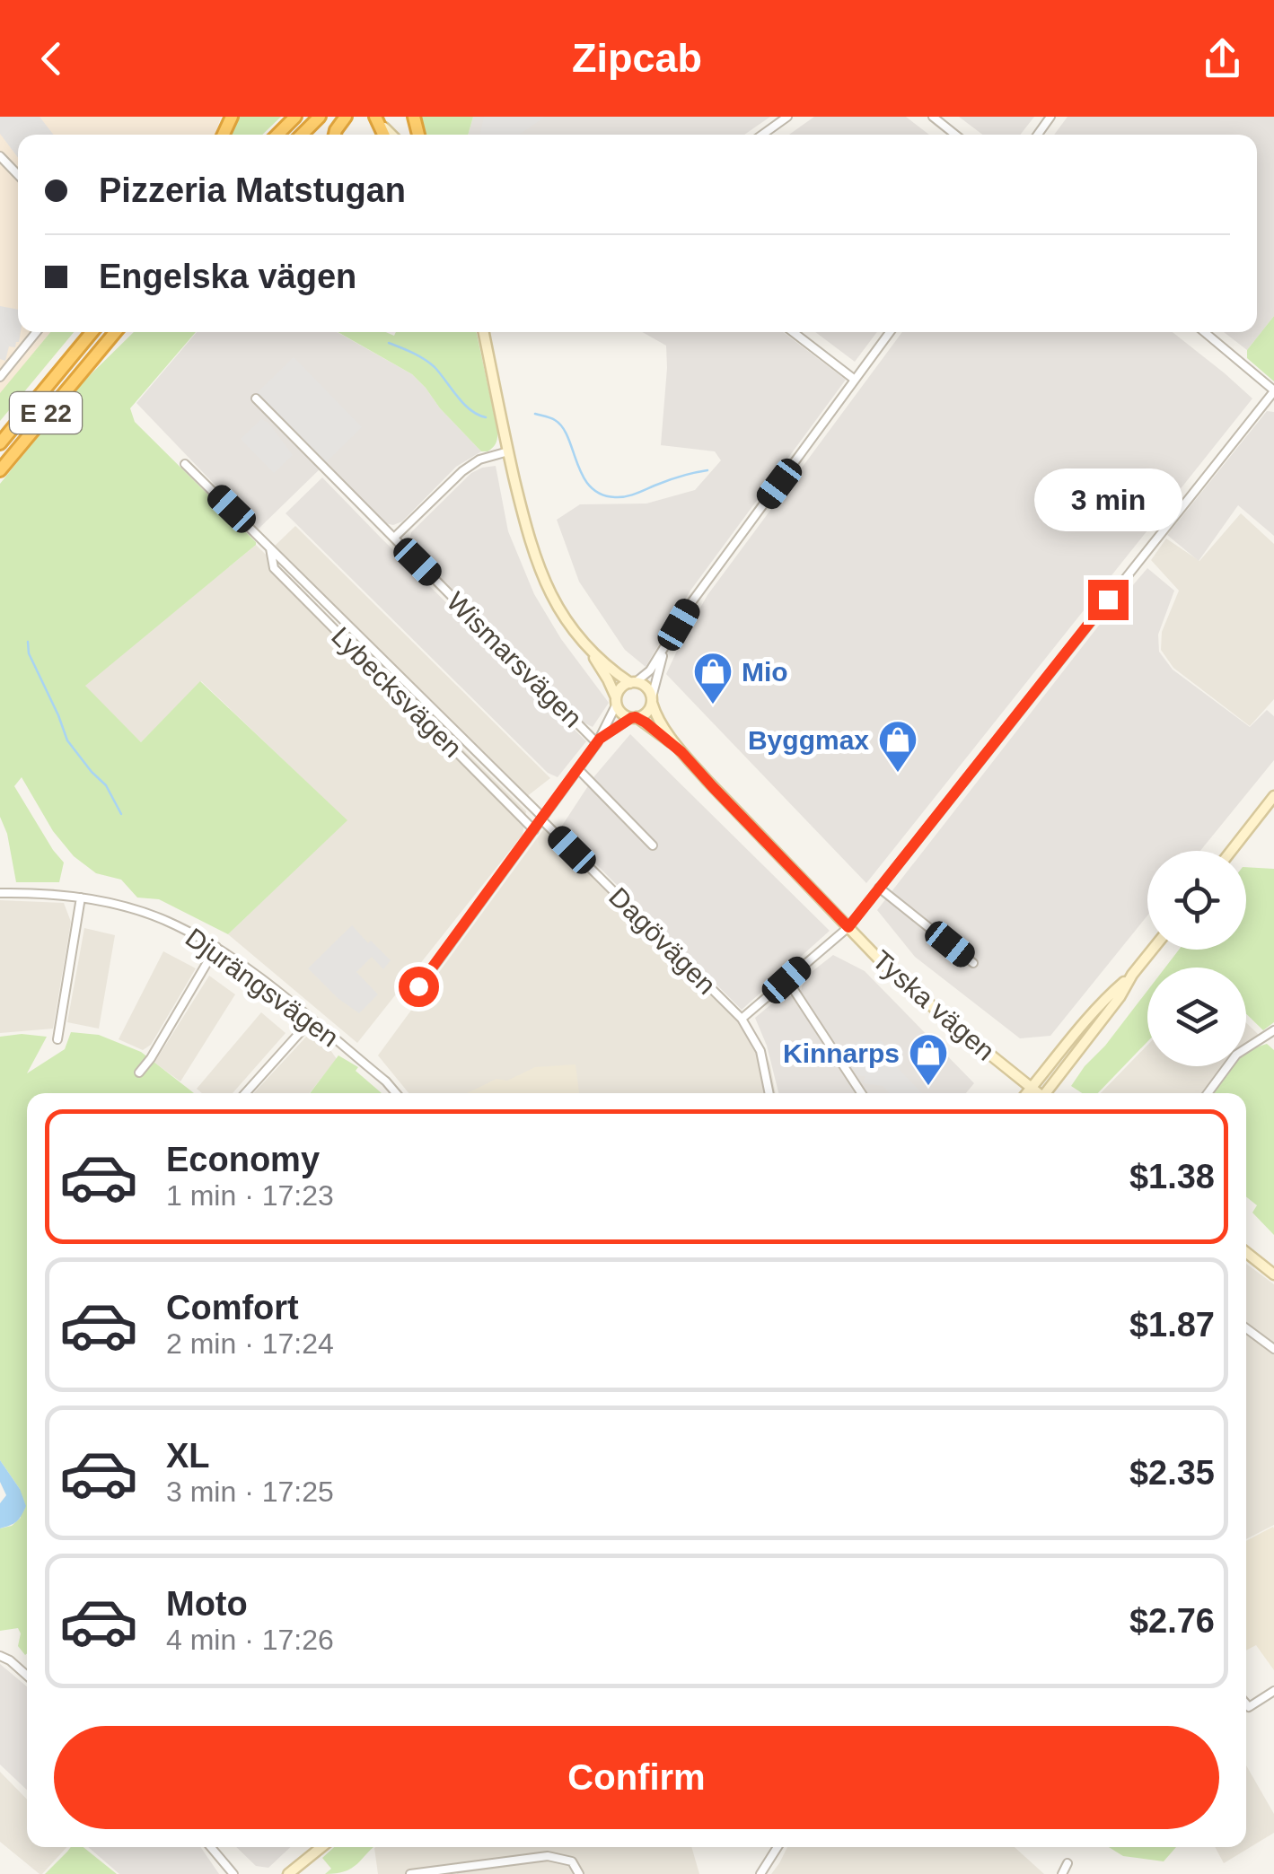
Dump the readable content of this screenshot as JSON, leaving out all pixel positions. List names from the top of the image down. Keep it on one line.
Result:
{"streets":{"highway":["E 22"],"main road":["Tyska vägen"],"street":["Wismarsvägen","Lybecksvägen","Dagövägen","Djurängsvägen"]},"crossings":[["Lybecksvägen","Dagövägen"]],"places":{"shop":["Mio","Byggmax","Kinnarps"]},"page":{"header":"Zipcab","banner":["Pizzeria Matstugan","Engelska vägen"],"bubble":"3 min","list":[{"name":"Economy","note":"1 min · 17:23","value":"$1.38"},{"name":"Comfort","note":"2 min · 17:24","value":"$1.87"},{"name":"XL","note":"3 min · 17:25","value":"$2.35"},{"name":"Moto","note":"4 min · 17:26","value":"$2.76"}],"buttons":"Confirm"}}
